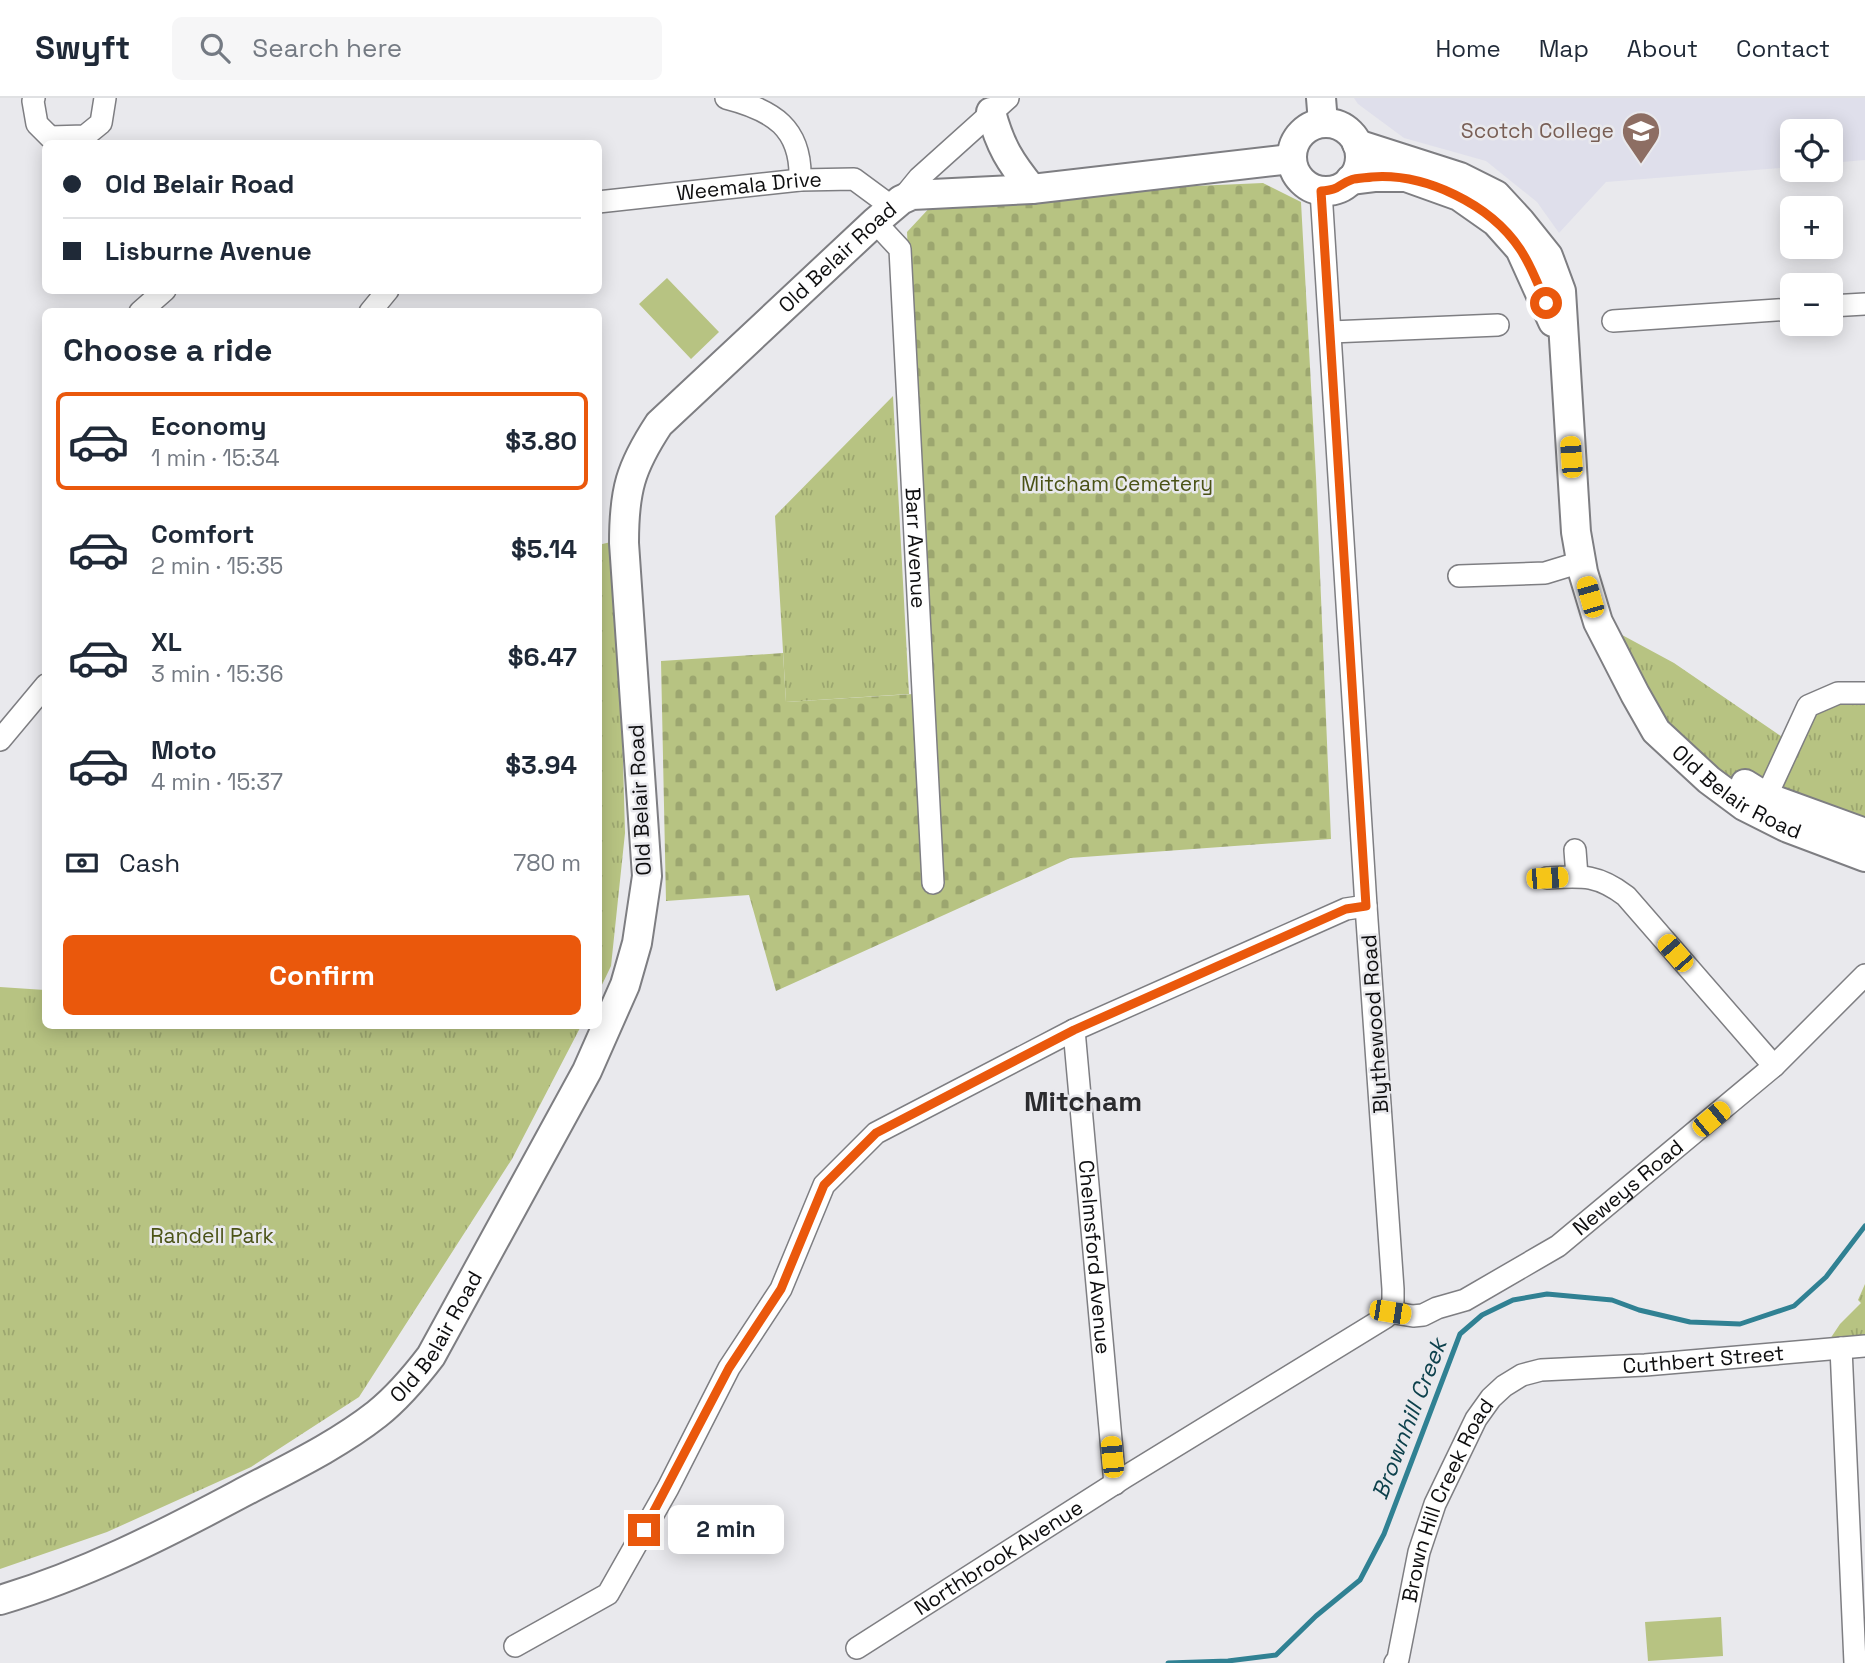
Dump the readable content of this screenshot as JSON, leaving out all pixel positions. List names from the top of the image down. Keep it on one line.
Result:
{"streets":{"main road":["Old Belair Road"],"street":["Weemala Drive","Barr Avenue","Blythewood Road","Neweys Road","Chelmsford Avenue","Cuthbert Street","Brown Hill Creek Road","Northbrook Avenue"]},"crossings":[["Weemala Drive","Old Belair Road"],["Weemala Drive","Barr Avenue"],["Old Belair Road","Barr Avenue"],["Old Belair Road","Blythewood Road"],["Blythewood Road","Neweys Road"],["Blythewood Road","Northbrook Avenue"],["Neweys Road","Northbrook Avenue"],["Chelmsford Avenue","Northbrook Avenue"],["Cuthbert Street","Brown Hill Creek Road"]],"districts":["Mitcham"],"water":["Brownhill Creek"],"parks":["Mitcham Cemetery","Randell Park"],"places":{"school or university":["Scotch College"]},"page":{"header":"Swyft","search":"Search here","nav":["Home","Map","About","Contact"],"map_buttons":["+","−"],"banner":["Old Belair Road","Lisburne Avenue"],"heading":"Choose a ride","list":[{"name":"Economy","note":"1 min · 15:34","value":"$3.80"},{"name":"Comfort","note":"2 min · 15:35","value":"$5.14"},{"name":"XL","note":"3 min · 15:36","value":"$6.47"},{"name":"Moto","note":"4 min · 15:37","value":"$3.94"}],"pay":["Cash","780 m"],"buttons":"Confirm","bubble":"2 min"}}
